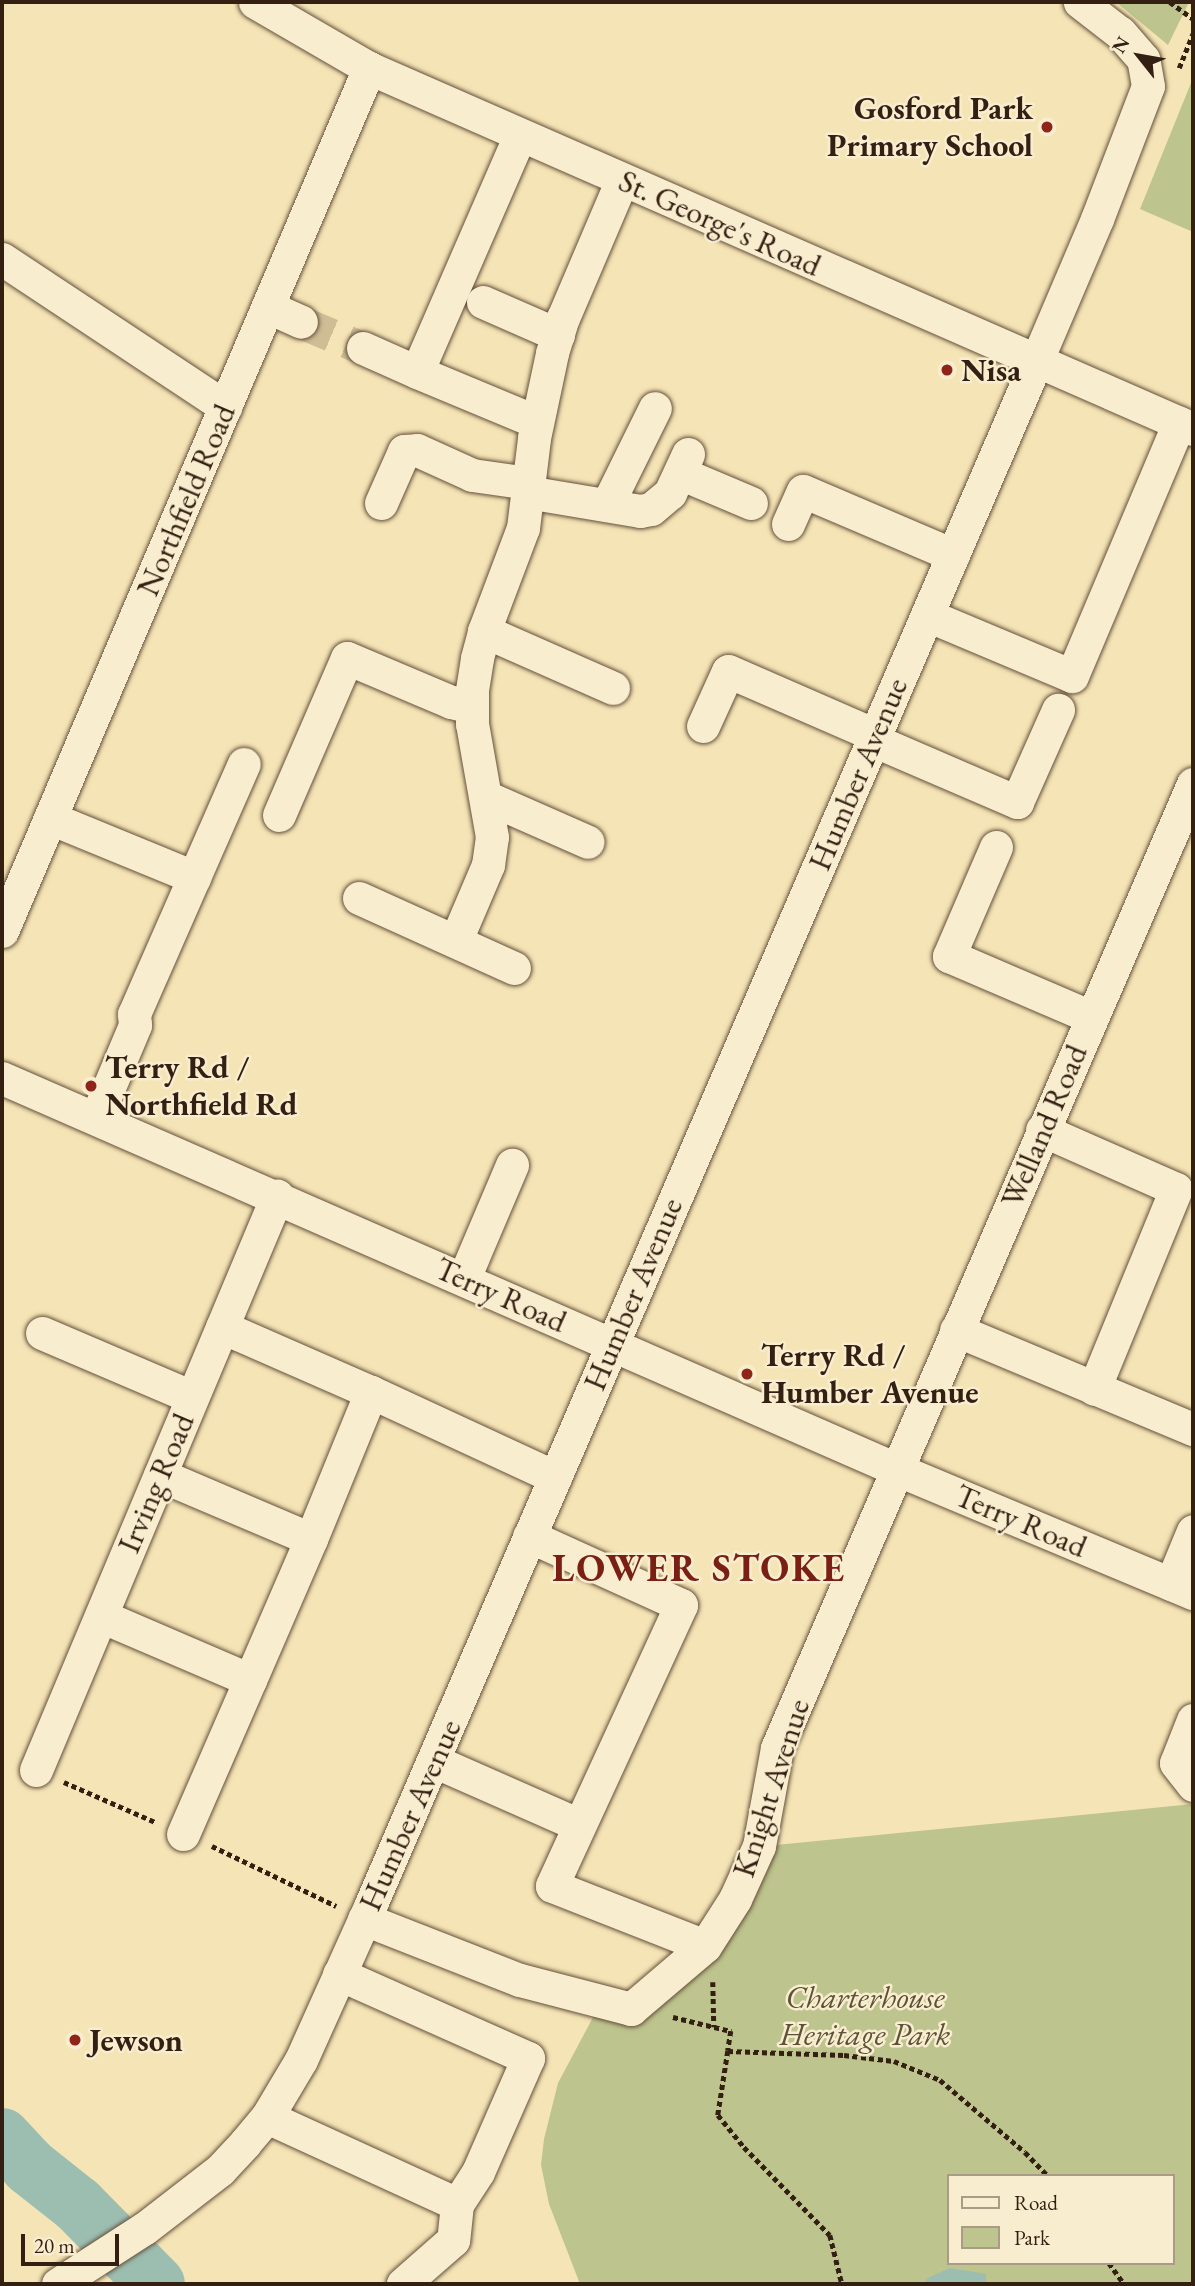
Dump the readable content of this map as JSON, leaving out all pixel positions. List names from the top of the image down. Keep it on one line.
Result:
{"streets":{"street":["St. George's Road","Northfield Road","Humber Avenue","Welland Road","Terry Road","Irving Road","Knight Avenue"]},"crossings":[["St. George's Road","Northfield Road"],["St. George's Road","Humber Avenue"],["Humber Avenue","Terry Road"],["Welland Road","Terry Road"],["Welland Road","Knight Avenue"],["Terry Road","Irving Road"],["Terry Road","Knight Avenue"]],"districts":["LOWER STOKE"],"parks":["Charterhouse Heritage Park"],"places":["Gosford Park Primary School","Nisa","Terry Rd / Northfield Rd","Terry Rd / Humber Avenue","Jewson"],"legend":["Road","Park"],"scale_bar":"20 m","north":"top left"}
